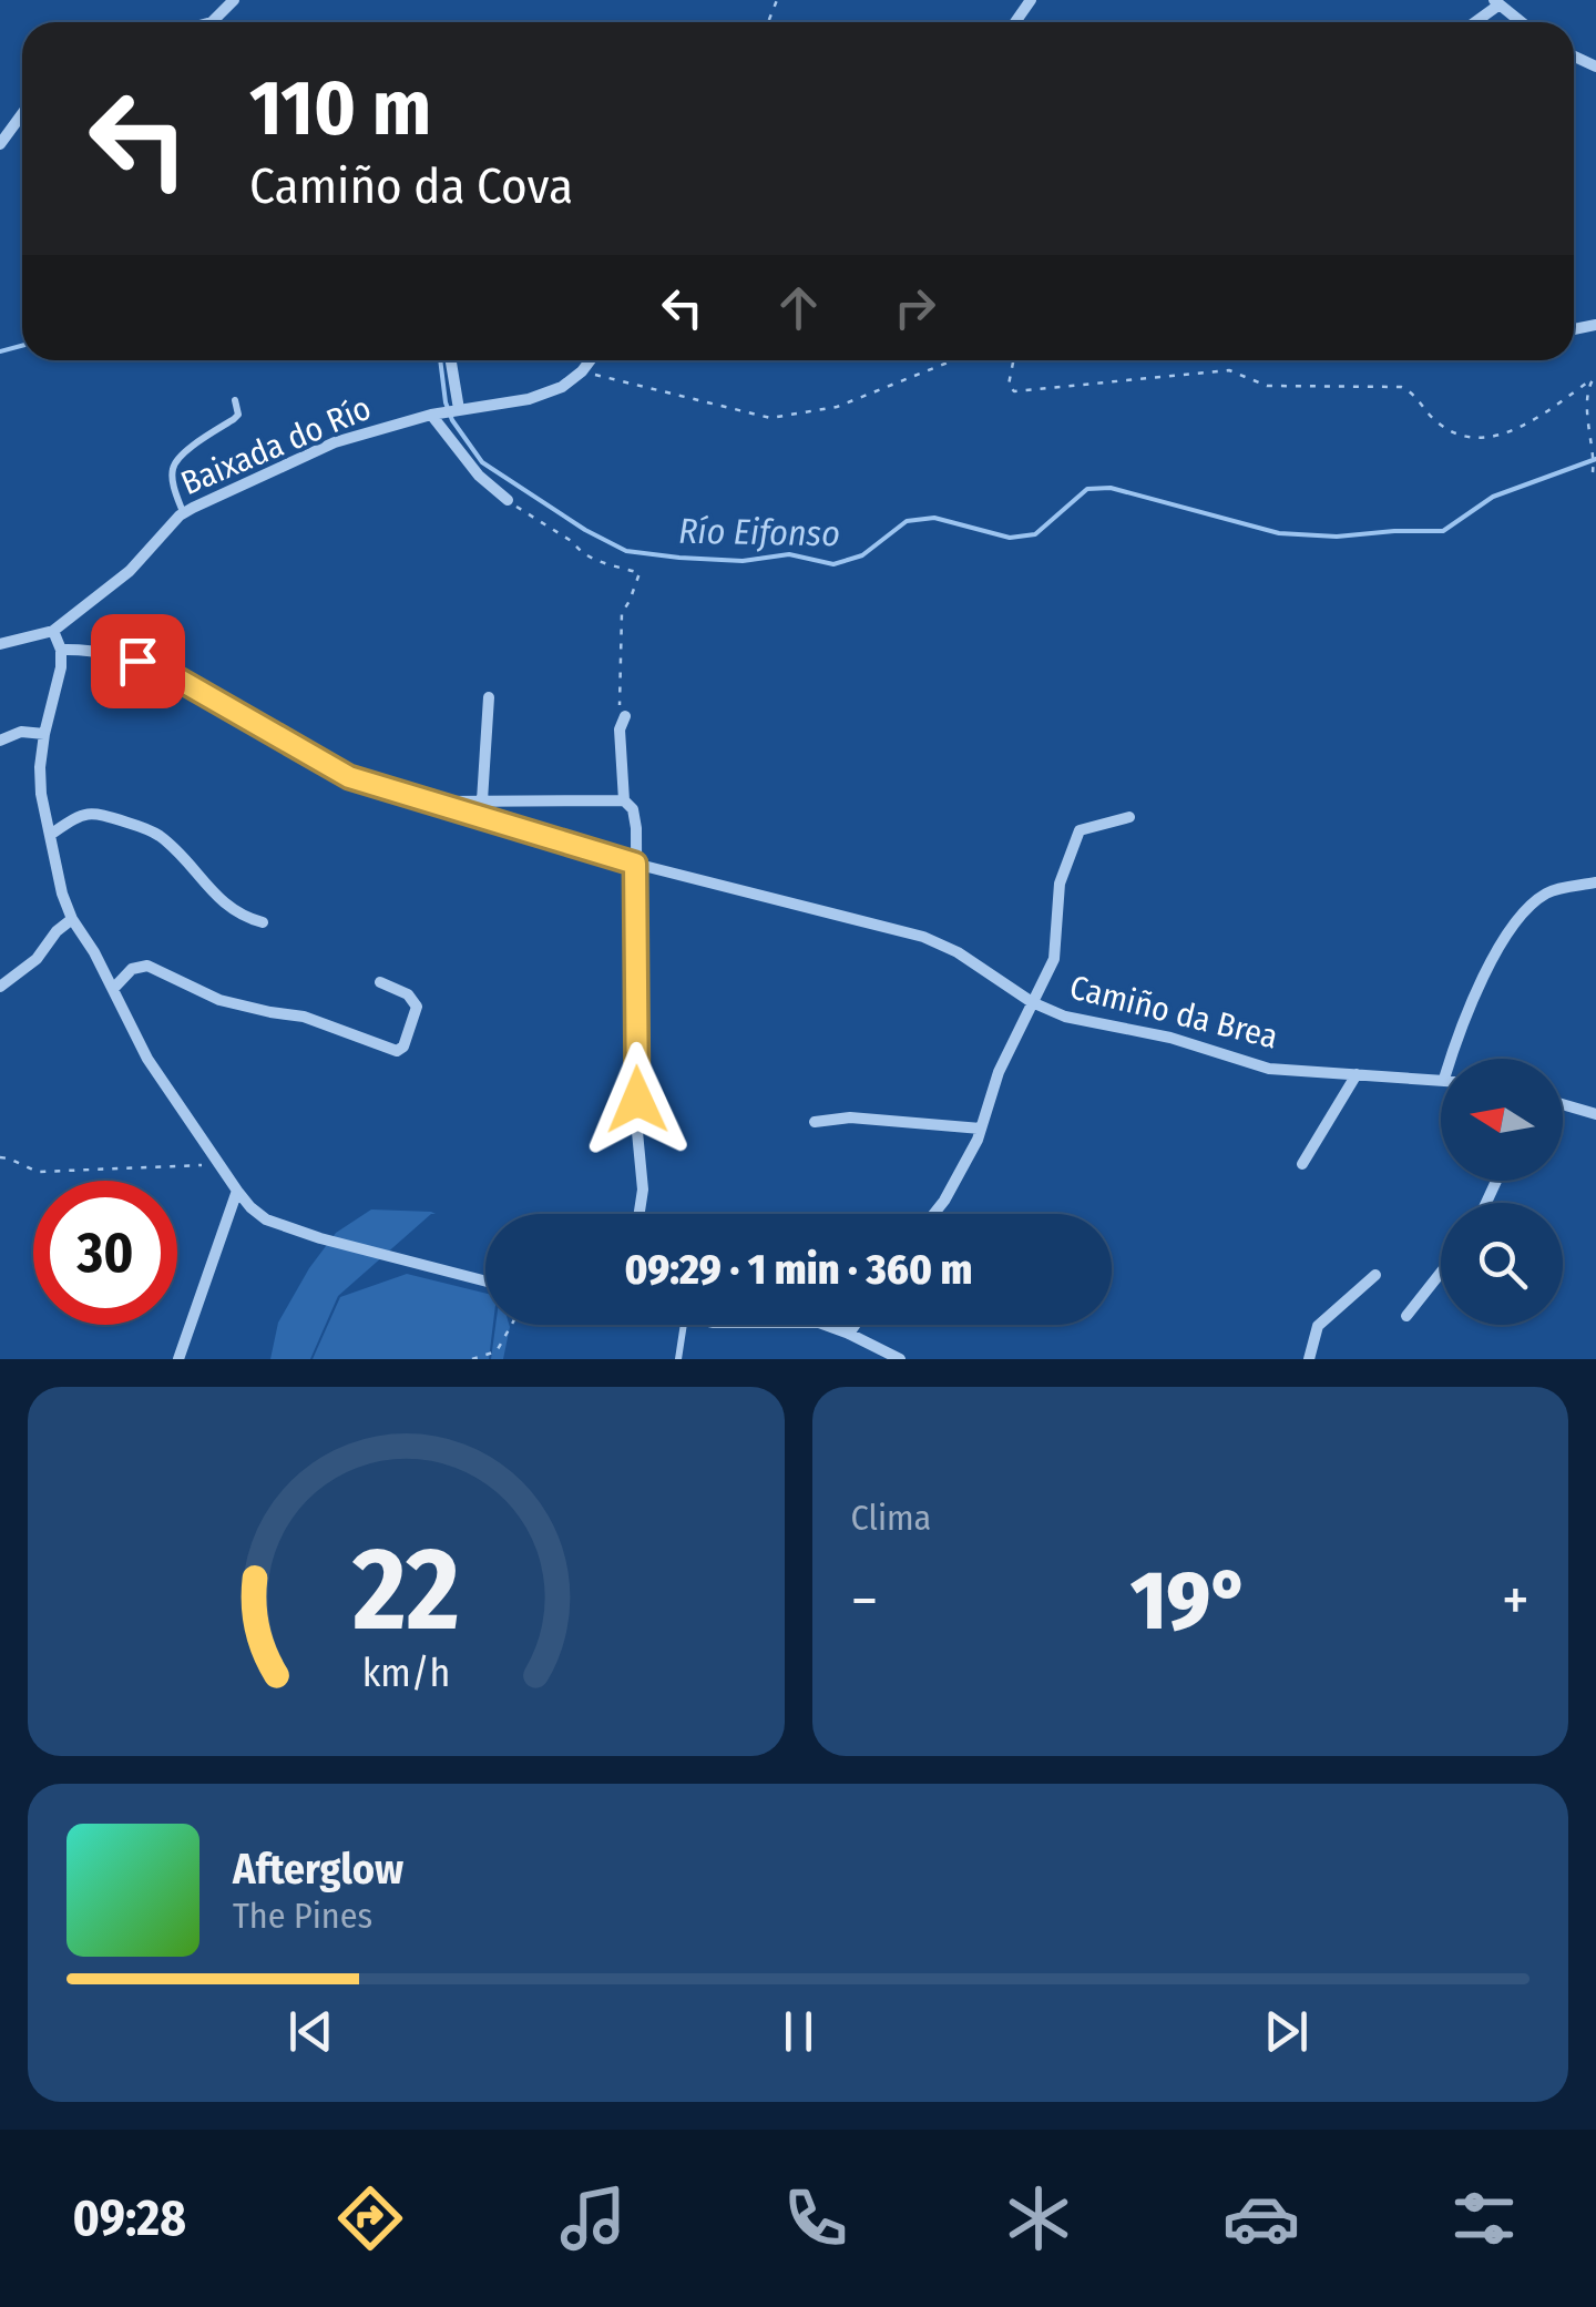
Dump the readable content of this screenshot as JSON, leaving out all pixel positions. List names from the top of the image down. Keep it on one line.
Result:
{"streets":{"street":["Baixada do Río","Camiño da Brea"]},"water":["Río Eifonso"],"north":"left","page":{"turn":["110 m","Camiño da Cova"],"limit":"30","trip":"09:29 · 1 min · 360 m","tile":"Clima","heat":["−","19°","+"],"song":["Afterglow","The Pines"],"tabs":"09:28","gauge":["22","km/h"]}}
